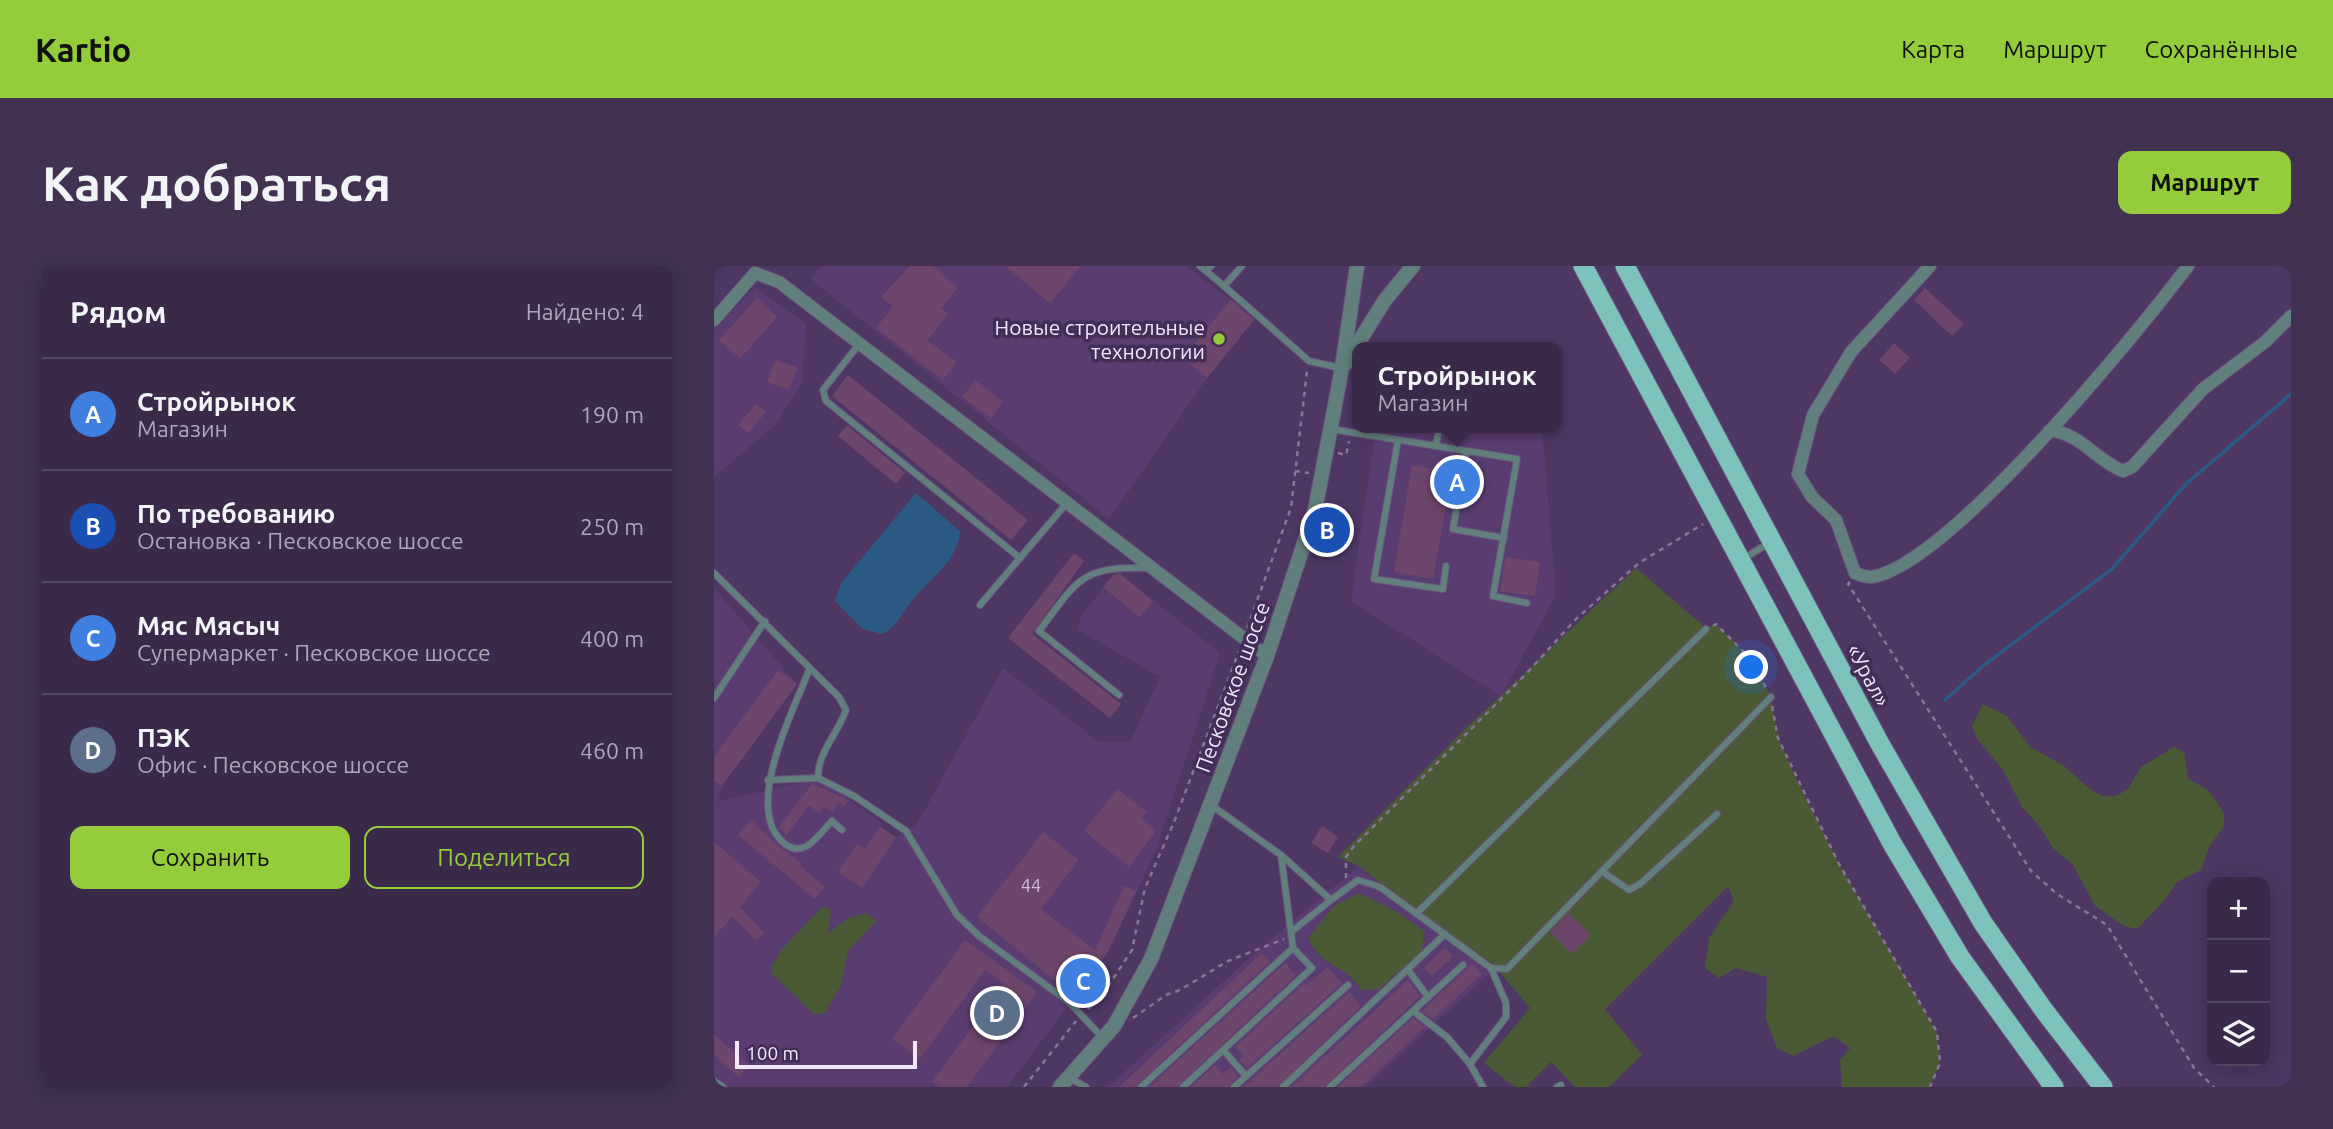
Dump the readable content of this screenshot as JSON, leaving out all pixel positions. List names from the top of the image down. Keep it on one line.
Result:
{"streets":{"highway":["«Урал»"],"street":["Песковское шоссе"]},"places":["Новые строительные технологии"],"house_numbers":["44"],"scale_bar":"100 m","page":{"header":"Kartio","nav":["Карта","Маршрут","Сохранённые"],"buttons":["Маршрут",["Сохранить","Поделиться"]],"title":"Как добраться","heading":["Рядом","Найдено: 4"],"popup":["Стройрынок","Магазин"],"list":[{"mark":"A","name":"Стройрынок","note":"Магазин","value":"190 m"},{"mark":"B","name":"По требованию","note":"Остановка · Песковское шоссе","value":"250 m"},{"mark":"C","name":"Мяс Мясыч","note":"Супермаркет · Песковское шоссе","value":"400 m"},{"mark":"D","name":"ПЭК","note":"Офис · Песковское шоссе","value":"460 m"}],"pins":["A","B","C","D"],"map_buttons":["+","−"],"scale":"100 m"}}
